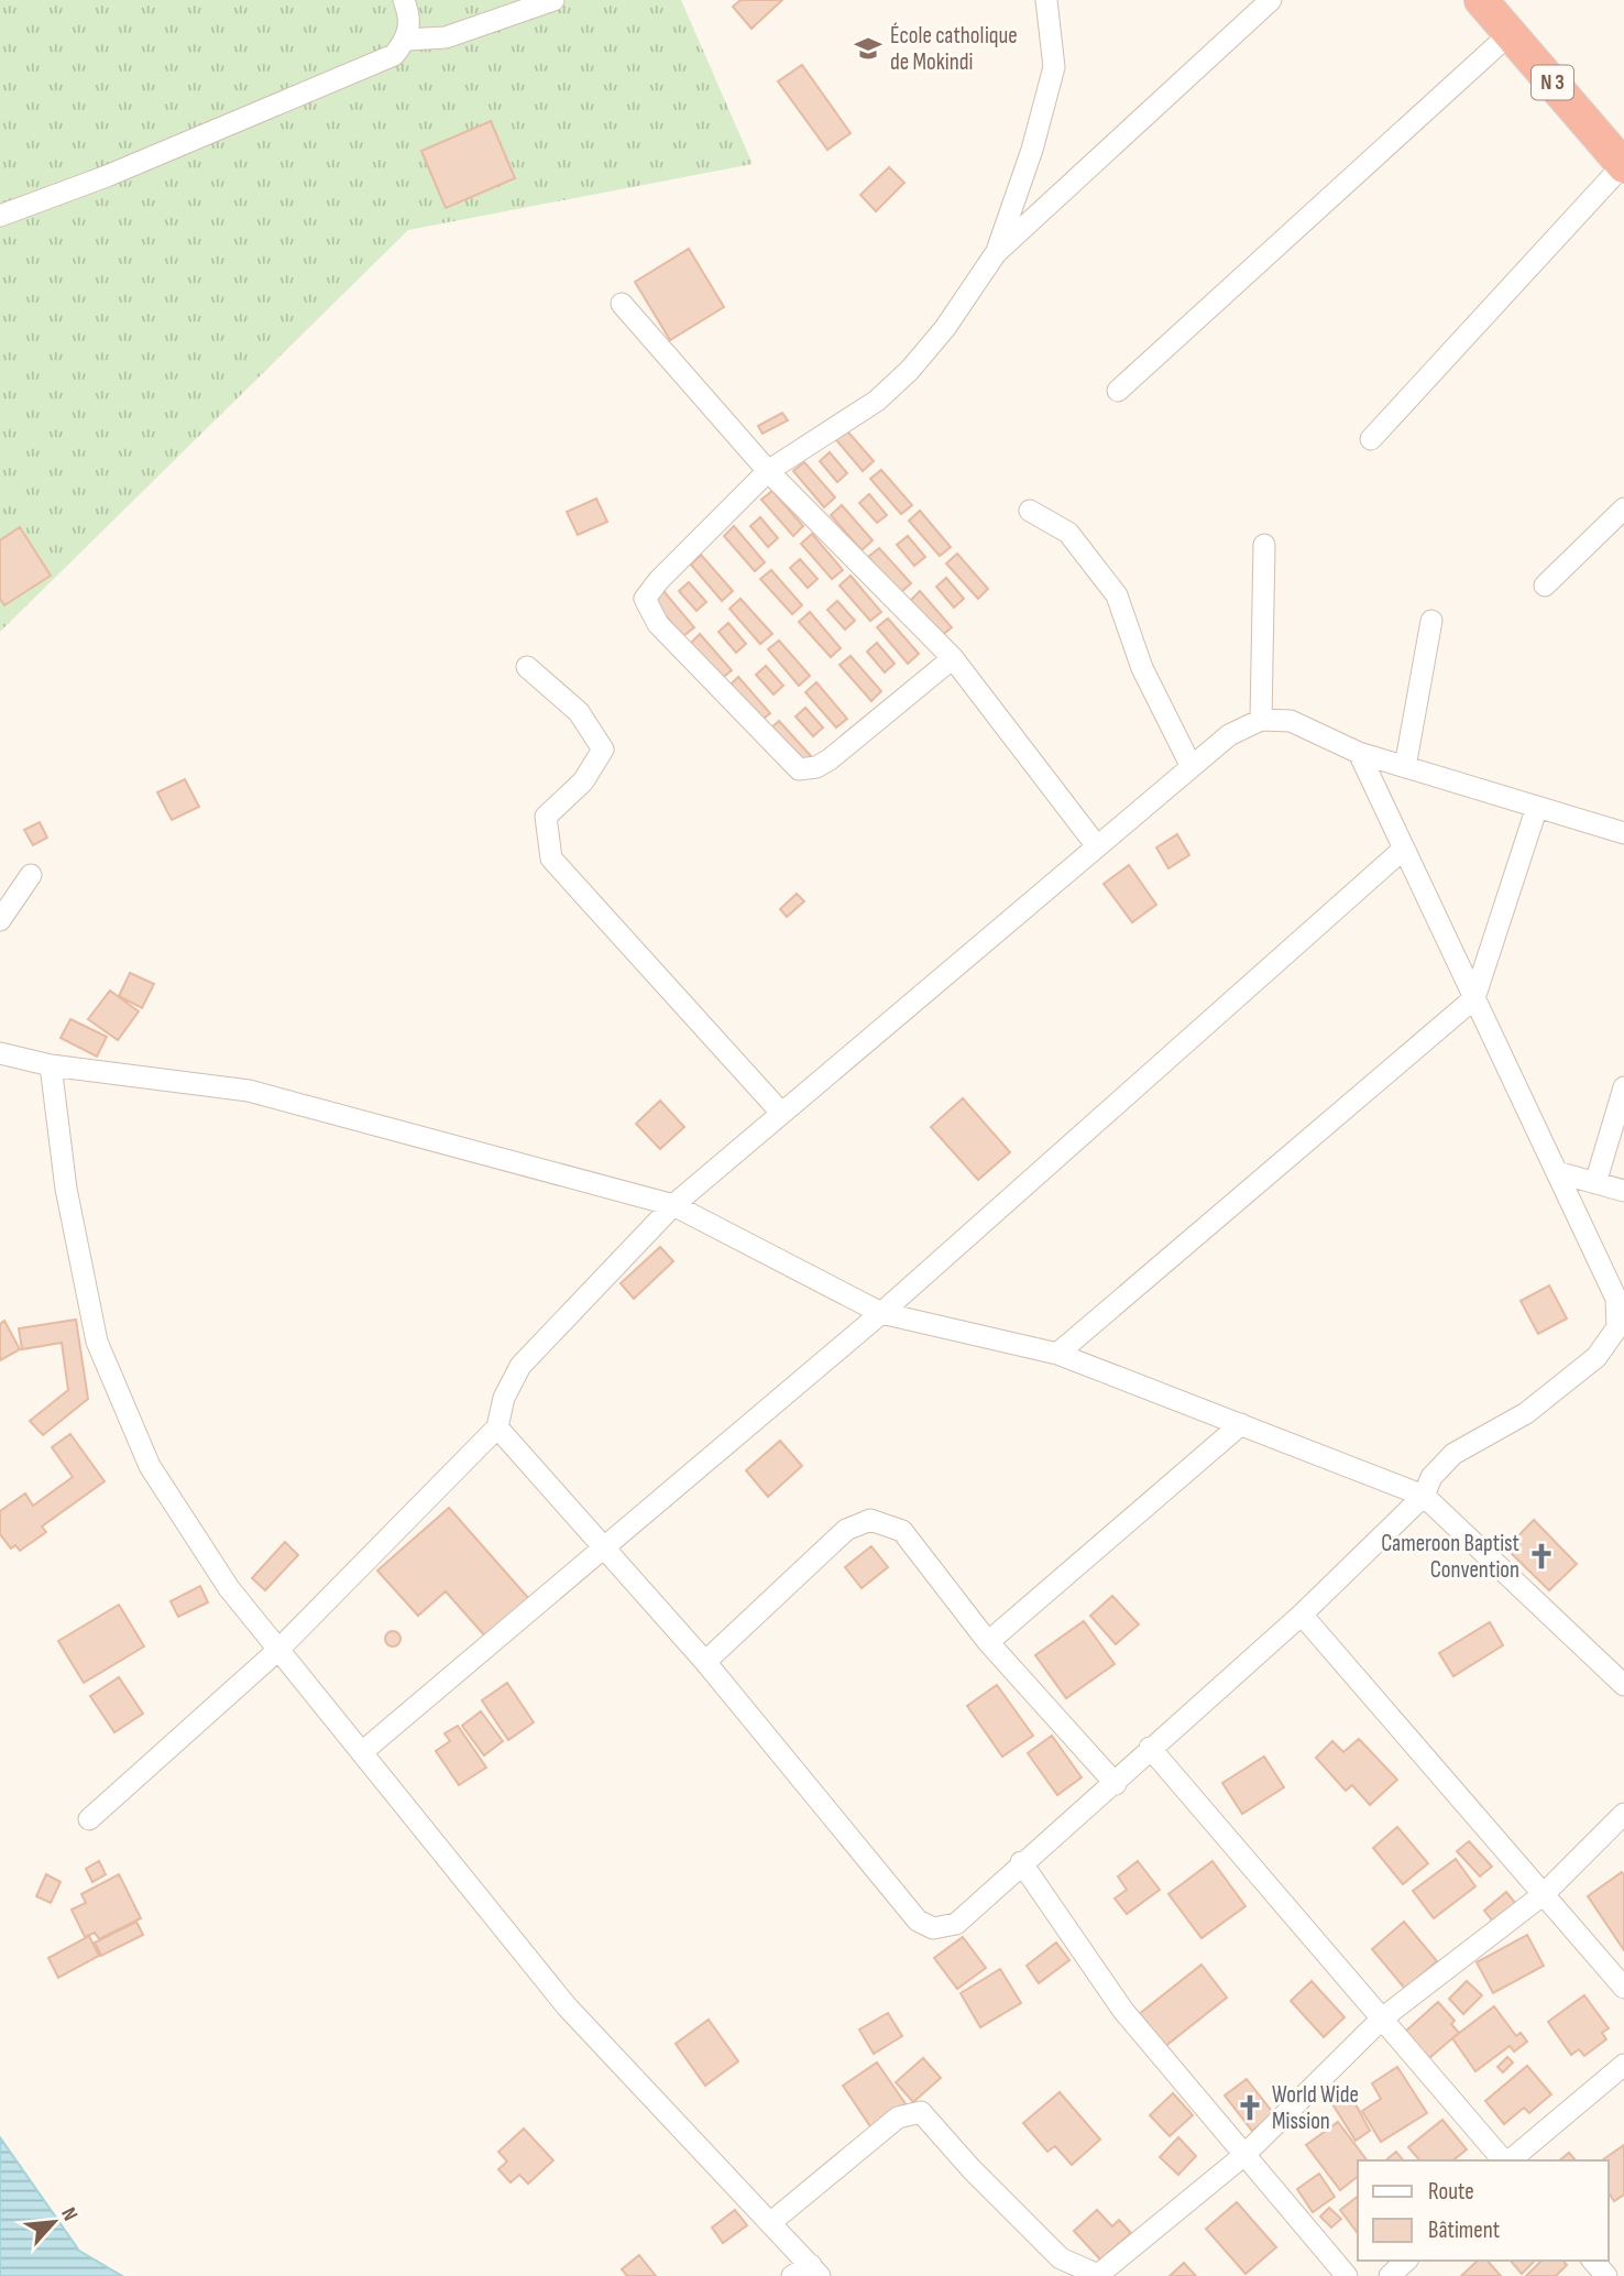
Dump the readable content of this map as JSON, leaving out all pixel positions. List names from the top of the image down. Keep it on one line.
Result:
{"streets":{"highway":["N 3"]},"places":{"school or university":["École catholique de Mokindi"],"church":["Cameroon Baptist Convention","World Wide Mission"]},"legend":["Route","Bâtiment"],"north":"top right"}
